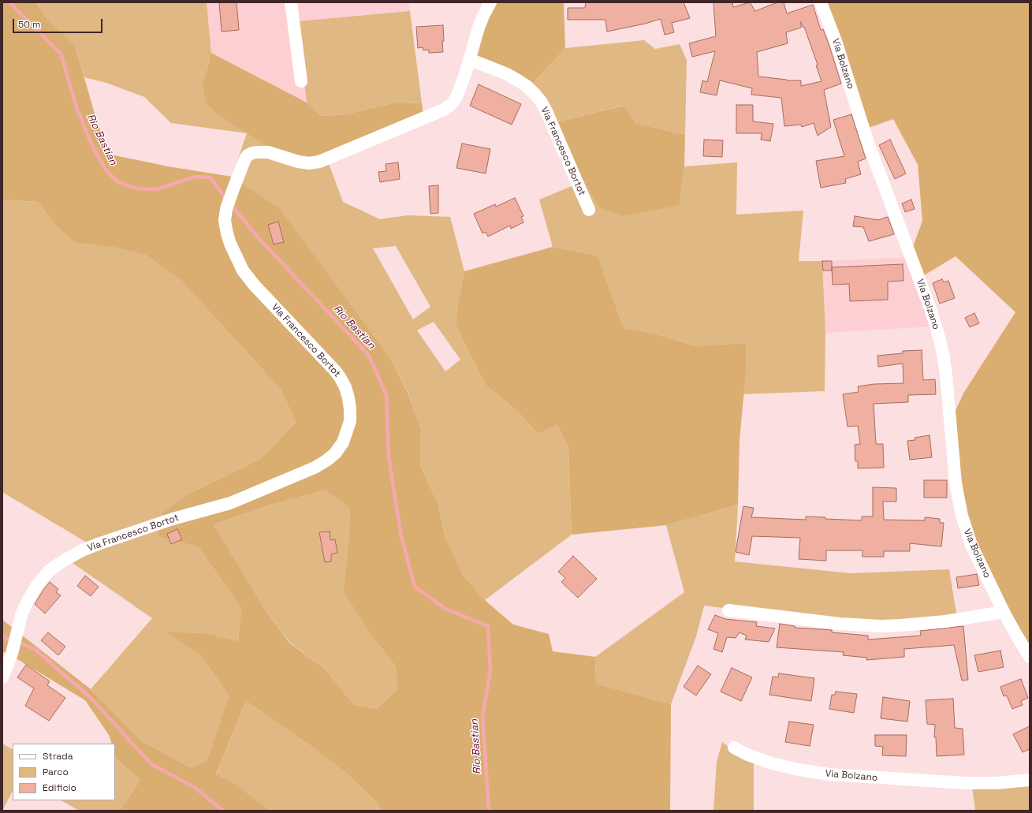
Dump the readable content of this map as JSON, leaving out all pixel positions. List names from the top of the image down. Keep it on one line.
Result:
{"streets":{"street":["Via Bolzano","Via Francesco Bortot"]},"water":["Rio Bastian"],"legend":["Strada","Parco","Edificio"],"scale_bar":"50 m"}
